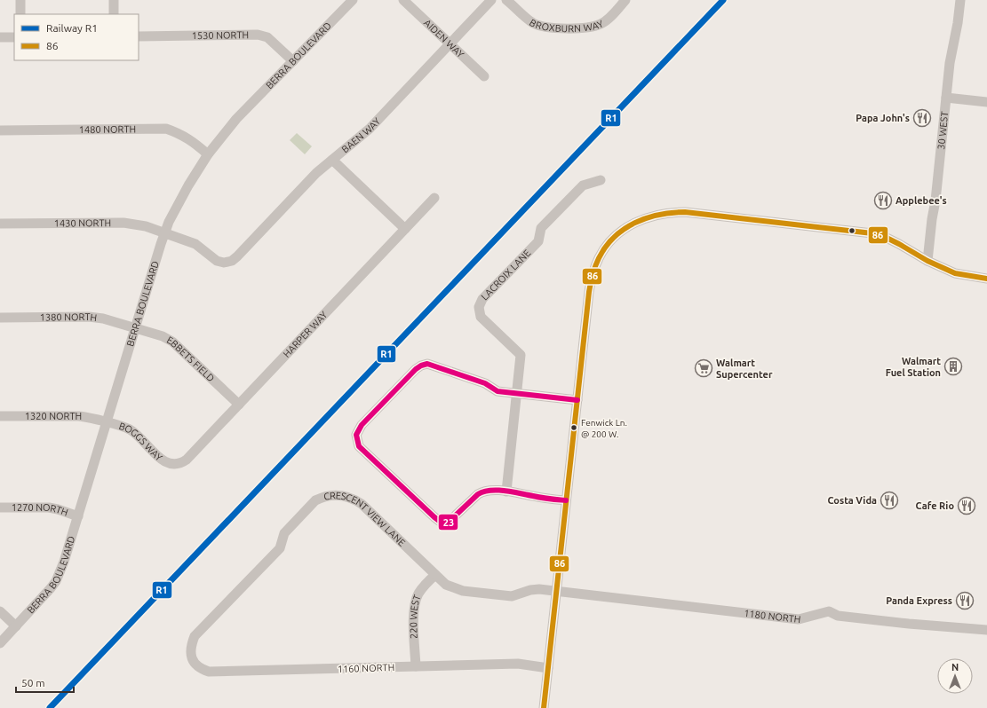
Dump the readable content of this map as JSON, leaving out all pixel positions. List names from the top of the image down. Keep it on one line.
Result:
{"streets":{"street":["BROXBURN WAY","1530 NORTH","AIDEN WAY","BERRA BOULEVARD","1480 NORTH","30 WEST","BAEN WAY","1430 NORTH","LACROIX LANE","1380 NORTH","HARPER WAY","EBBETS FIELD","1320 NORTH","BOGGS WAY","1270 NORTH","CRESCENT VIEW LANE","1180 NORTH","220 WEST","1160 NORTH"]},"crossings":[["1530 NORTH","BERRA BOULEVARD"],["AIDEN WAY","BAEN WAY"],["BERRA BOULEVARD","1480 NORTH"],["BERRA BOULEVARD","1430 NORTH"],["BERRA BOULEVARD","1380 NORTH"],["BERRA BOULEVARD","EBBETS FIELD"],["BERRA BOULEVARD","1320 NORTH"],["BERRA BOULEVARD","BOGGS WAY"],["BERRA BOULEVARD","1270 NORTH"],["BAEN WAY","1430 NORTH"],["1380 NORTH","EBBETS FIELD"],["HARPER WAY","EBBETS FIELD"],["HARPER WAY","BOGGS WAY"],["1320 NORTH","BOGGS WAY"],["CRESCENT VIEW LANE","1180 NORTH"],["CRESCENT VIEW LANE","220 WEST"],["CRESCENT VIEW LANE","1160 NORTH"],["220 WEST","1160 NORTH"]],"places":{"restaurant":["Papa John's","Applebee's","Costa Vida","Cafe Rio","Panda Express"],"building":["Walmart Fuel Station"],"supermarket":["Walmart Supercenter"],"other":["Fenwick Ln. @ 200 W."]},"lines":["rail line R1","transit line 86","transit line 23"],"legend":["Railway R1","86"],"scale_bar":"50 m","north":"top"}
